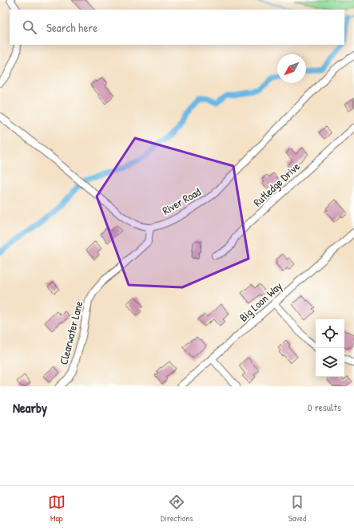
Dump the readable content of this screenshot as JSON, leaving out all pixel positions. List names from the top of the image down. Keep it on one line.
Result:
{"streets":{"street":["Rutledge Drive","River Road","Big Loon Way","Clearwater Lane"]},"crossings":[["River Road","Clearwater Lane"]],"north":"bottom left","page":{"search":"Search here","heading":["Nearby","0 results"],"nav":["Map","Directions","Saved"]}}
